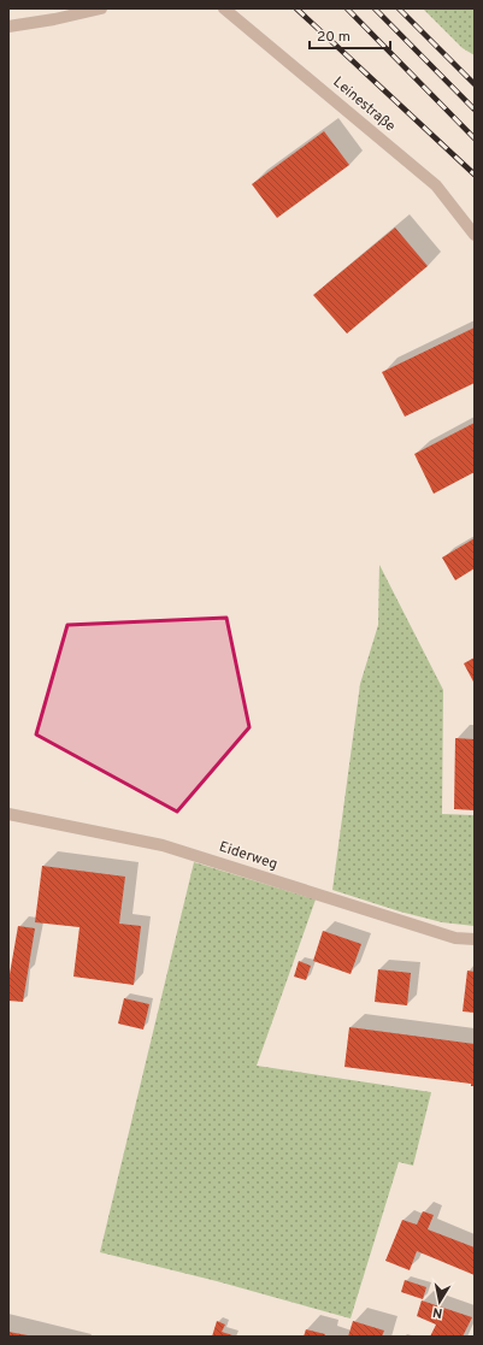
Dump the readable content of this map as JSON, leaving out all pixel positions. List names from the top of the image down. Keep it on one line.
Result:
{"streets":{"street":["Leinestraße","Eiderweg"]},"scale_bar":"20 m","north":"bottom"}
